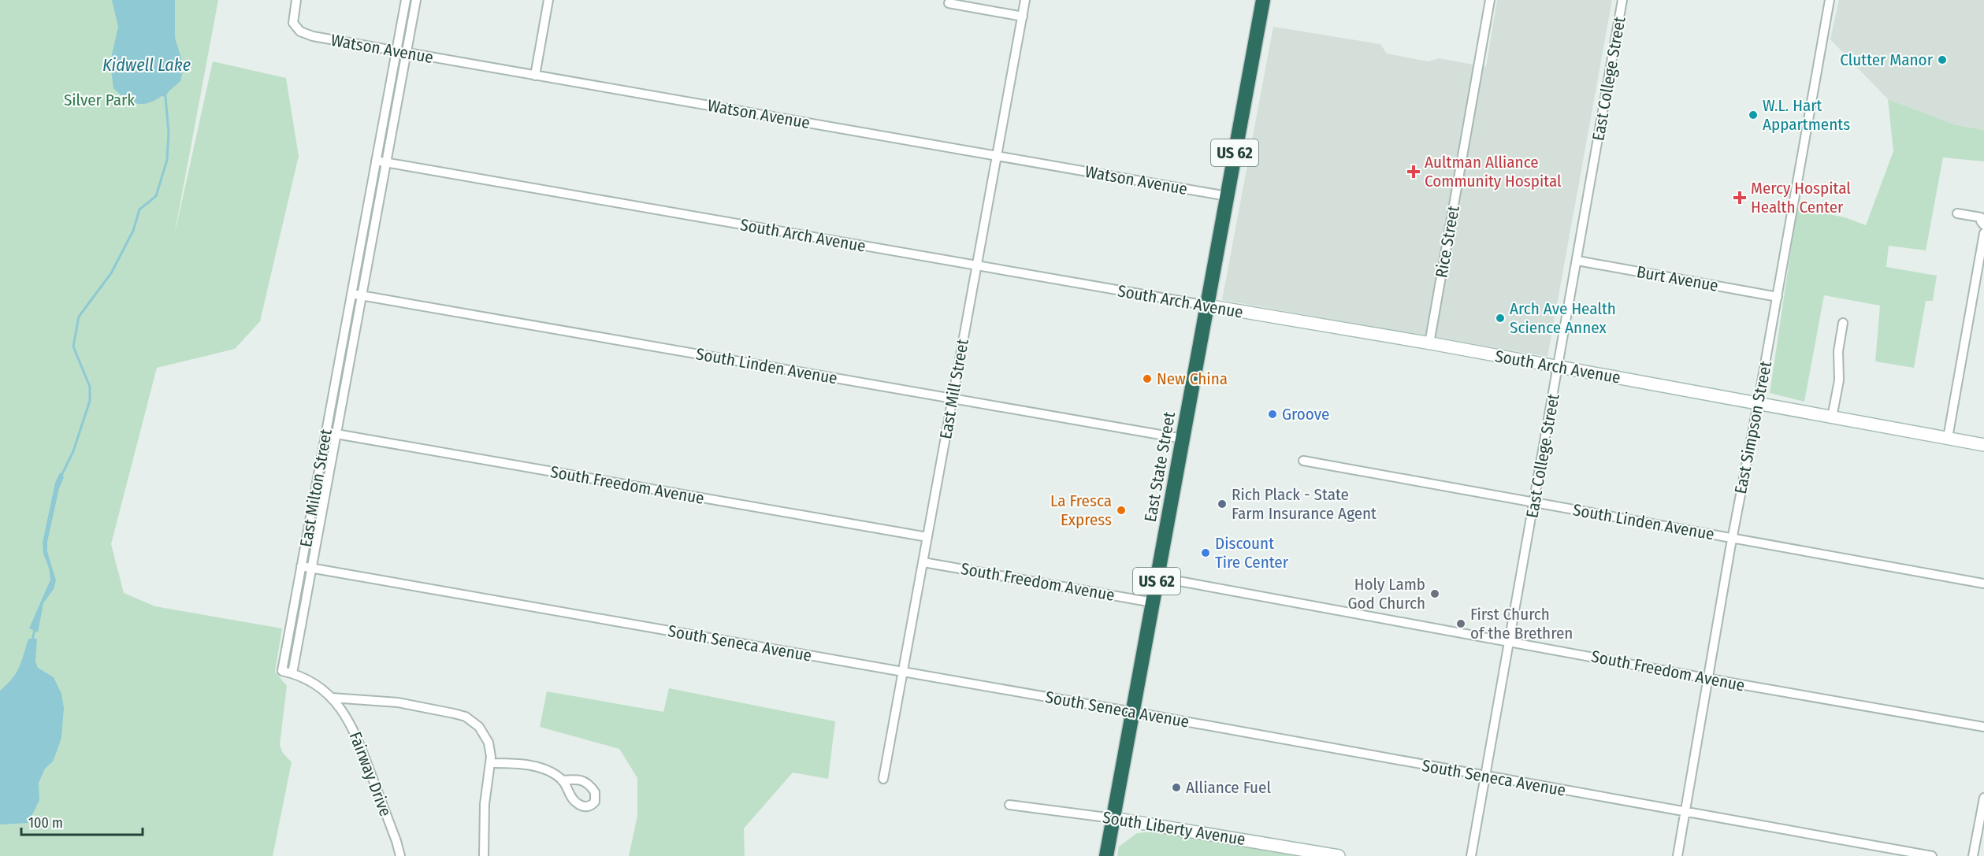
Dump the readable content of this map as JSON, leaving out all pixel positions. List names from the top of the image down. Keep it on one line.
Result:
{"streets":{"highway":["US 62","East State Street"],"street":["Watson Avenue","East College Street","South Arch Avenue","Rice Street","Burt Avenue","South Linden Avenue","East Mill Street","East Simpson Street","South Freedom Avenue","East Milton Street","South Seneca Avenue","Fairway Drive","South Liberty Avenue"]},"crossings":[["Watson Avenue","East Mill Street"],["Watson Avenue","East State Street"],["Watson Avenue","East Milton Street"],["East College Street","South Arch Avenue"],["East College Street","Burt Avenue"],["East College Street","South Linden Avenue"],["East College Street","South Freedom Avenue"],["East College Street","South Seneca Avenue"],["South Arch Avenue","Rice Street"],["South Arch Avenue","East Mill Street"],["South Arch Avenue","East Simpson Street"],["South Arch Avenue","East State Street"],["South Arch Avenue","East Milton Street"],["Burt Avenue","East Simpson Street"],["South Linden Avenue","East Mill Street"],["South Linden Avenue","East Simpson Street"],["South Linden Avenue","East State Street"],["South Linden Avenue","East Milton Street"],["East Mill Street","South Freedom Avenue"],["East Mill Street","South Seneca Avenue"],["East Simpson Street","South Freedom Avenue"],["East Simpson Street","South Seneca Avenue"],["East State Street","South Freedom Avenue"],["East State Street","South Seneca Avenue"],["East State Street","South Liberty Avenue"],["South Freedom Avenue","East Milton Street"],["East Milton Street","South Seneca Avenue"]],"water":["Kidwell Lake"],"parks":["Silver Park"],"places":{"other":["Clutter Manor","W.L. Hart Appartments","Arch Ave Health Science Annex","New China","Groove","Rich Plack - State Farm Insurance Agent","La Fresca Express","Discount Tire Center","Holy Lamb God Church","First Church of the Brethren","Alliance Fuel"],"health":["Aultman Alliance Community Hospital","Mercy Hospital Health Center"]},"scale_bar":"100 m"}
